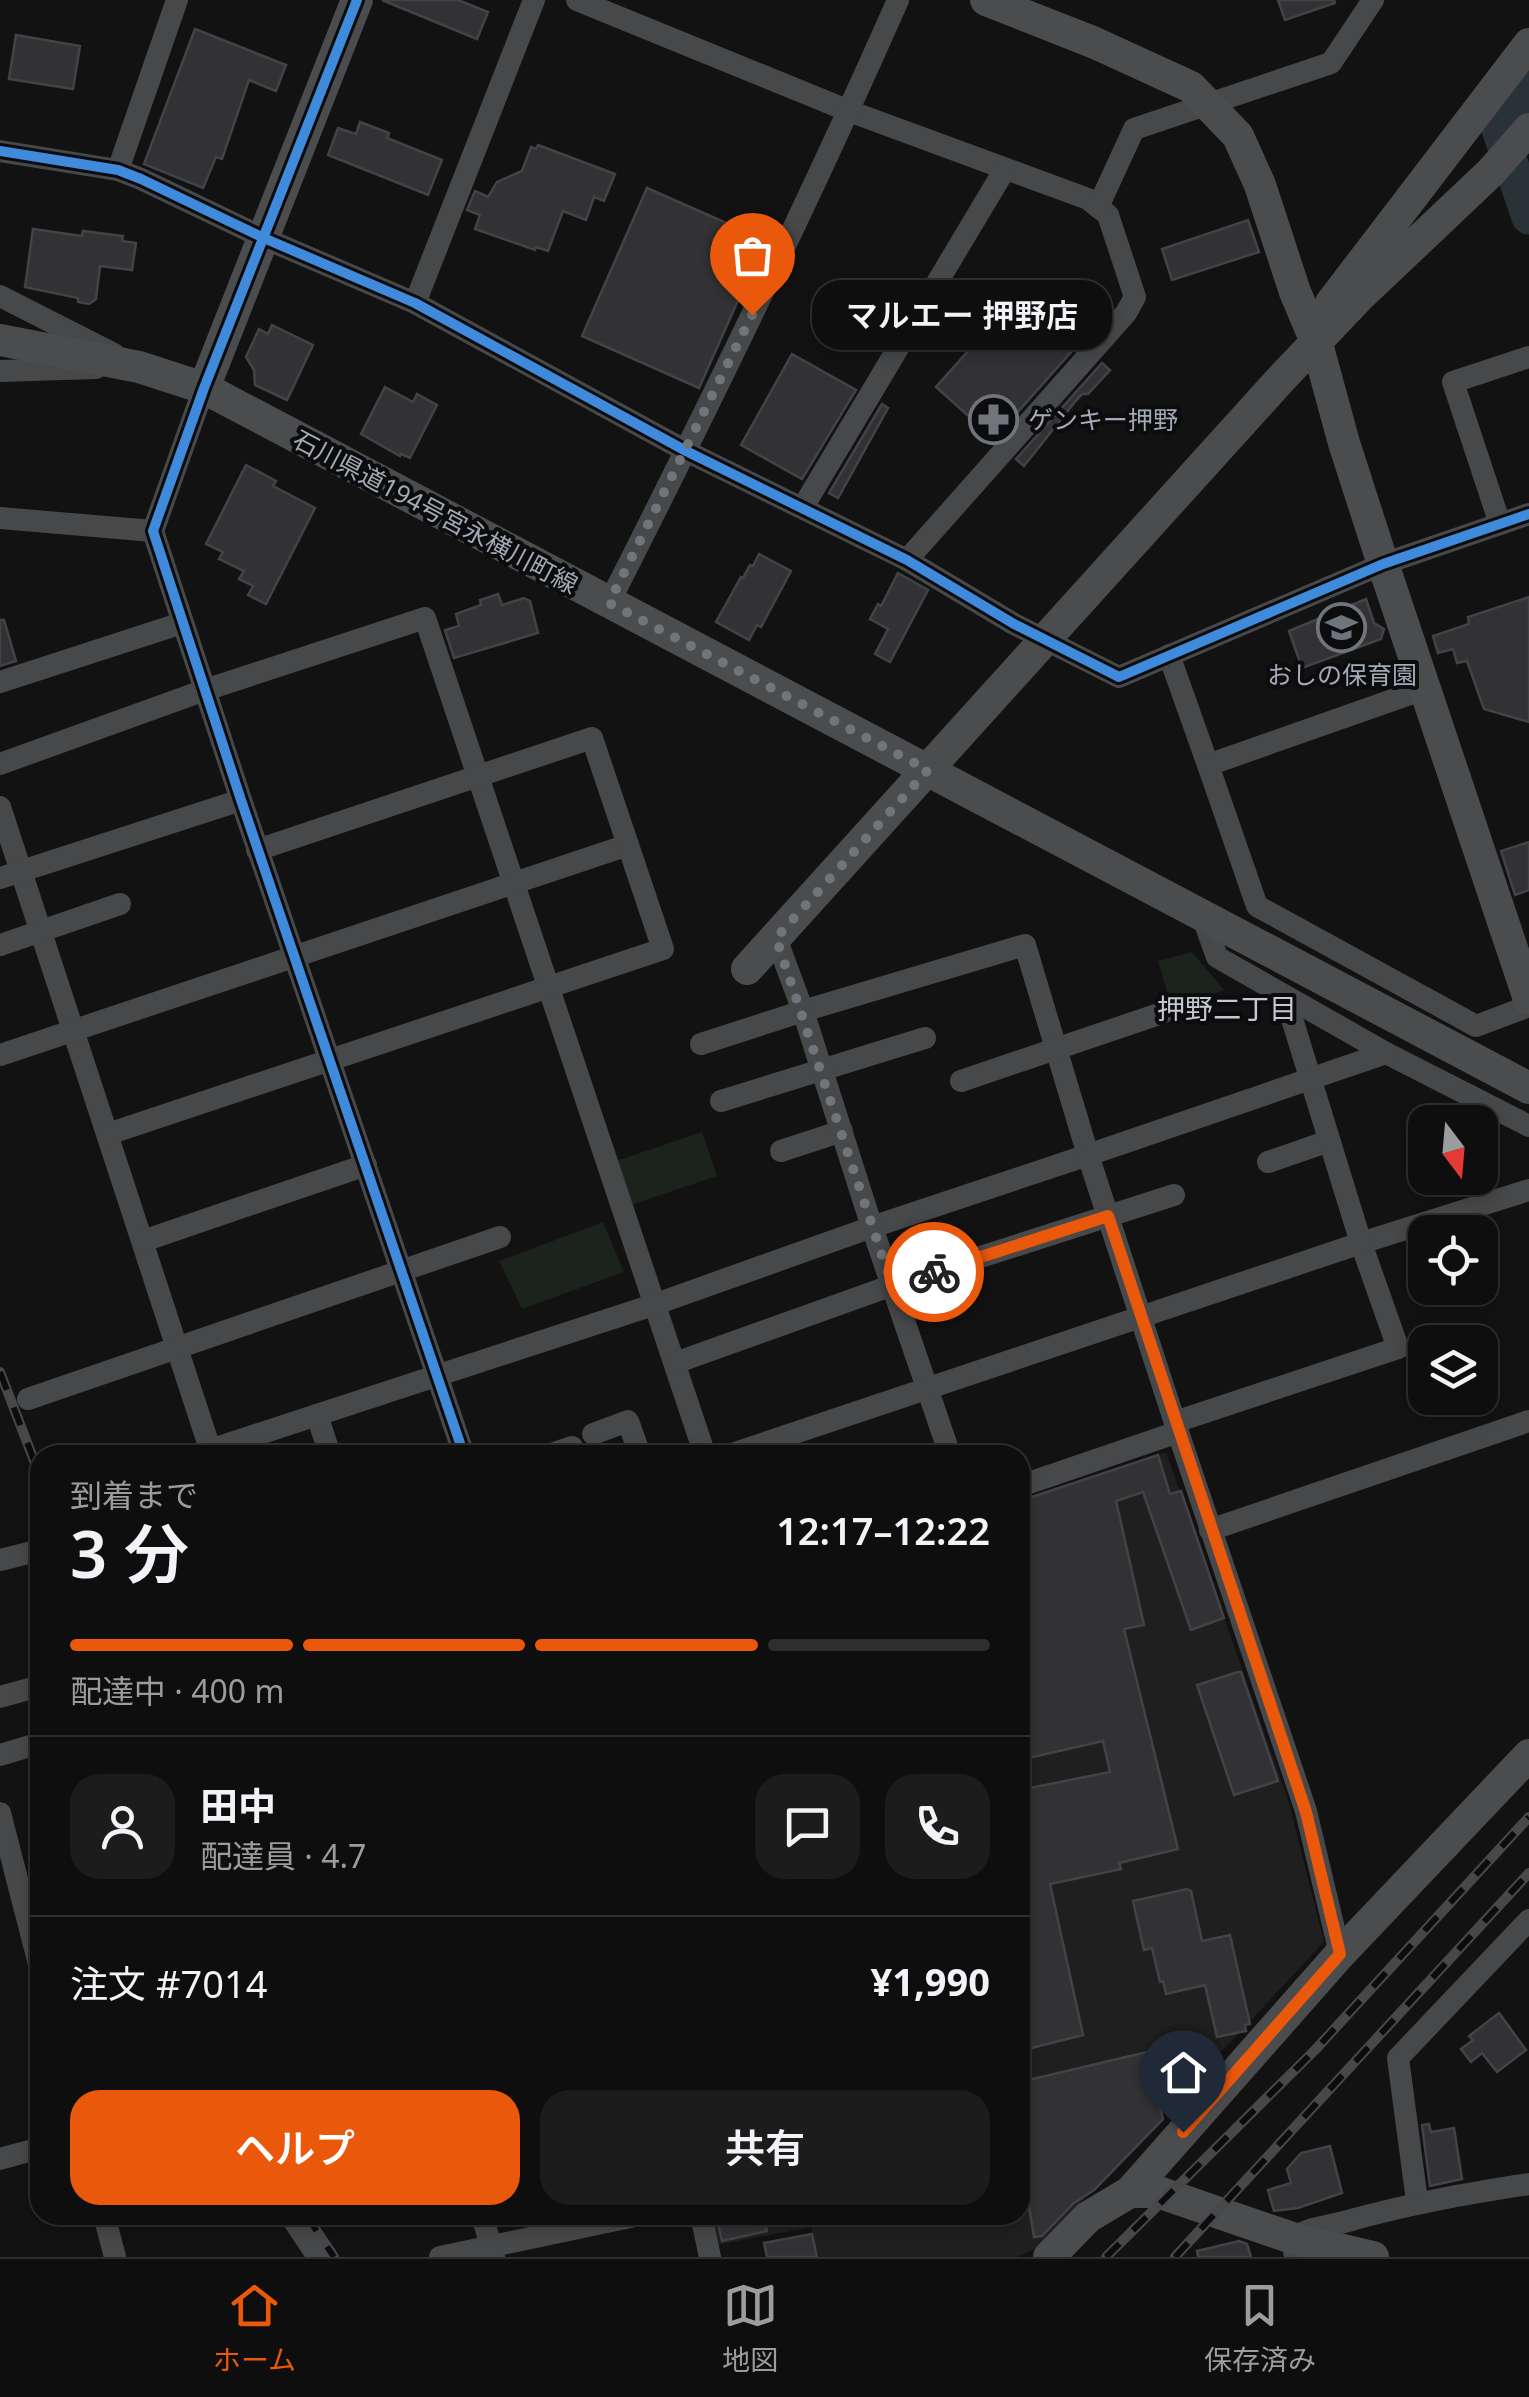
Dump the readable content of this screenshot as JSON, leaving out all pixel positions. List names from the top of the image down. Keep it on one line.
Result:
{"streets":{"main road":["石川県道194号宮永横川町線"]},"districts":["押野二丁目"],"places":{"other":["マルエー 押野店"],"pharmacy":["ゲンキー押野"],"school or university":["おしの保育園"]},"north":"bottom","page":{"bubble":"マルエー 押野店","heading":["3 分","到着まで","12:17–12:22"],"panel":["田中","配達員 · 4.7","注文 #7014","¥1,990"],"bar":"配達中 · 400 m","buttons":["ヘルプ","共有"],"tabs":["ホーム","地図","保存済み"]}}
